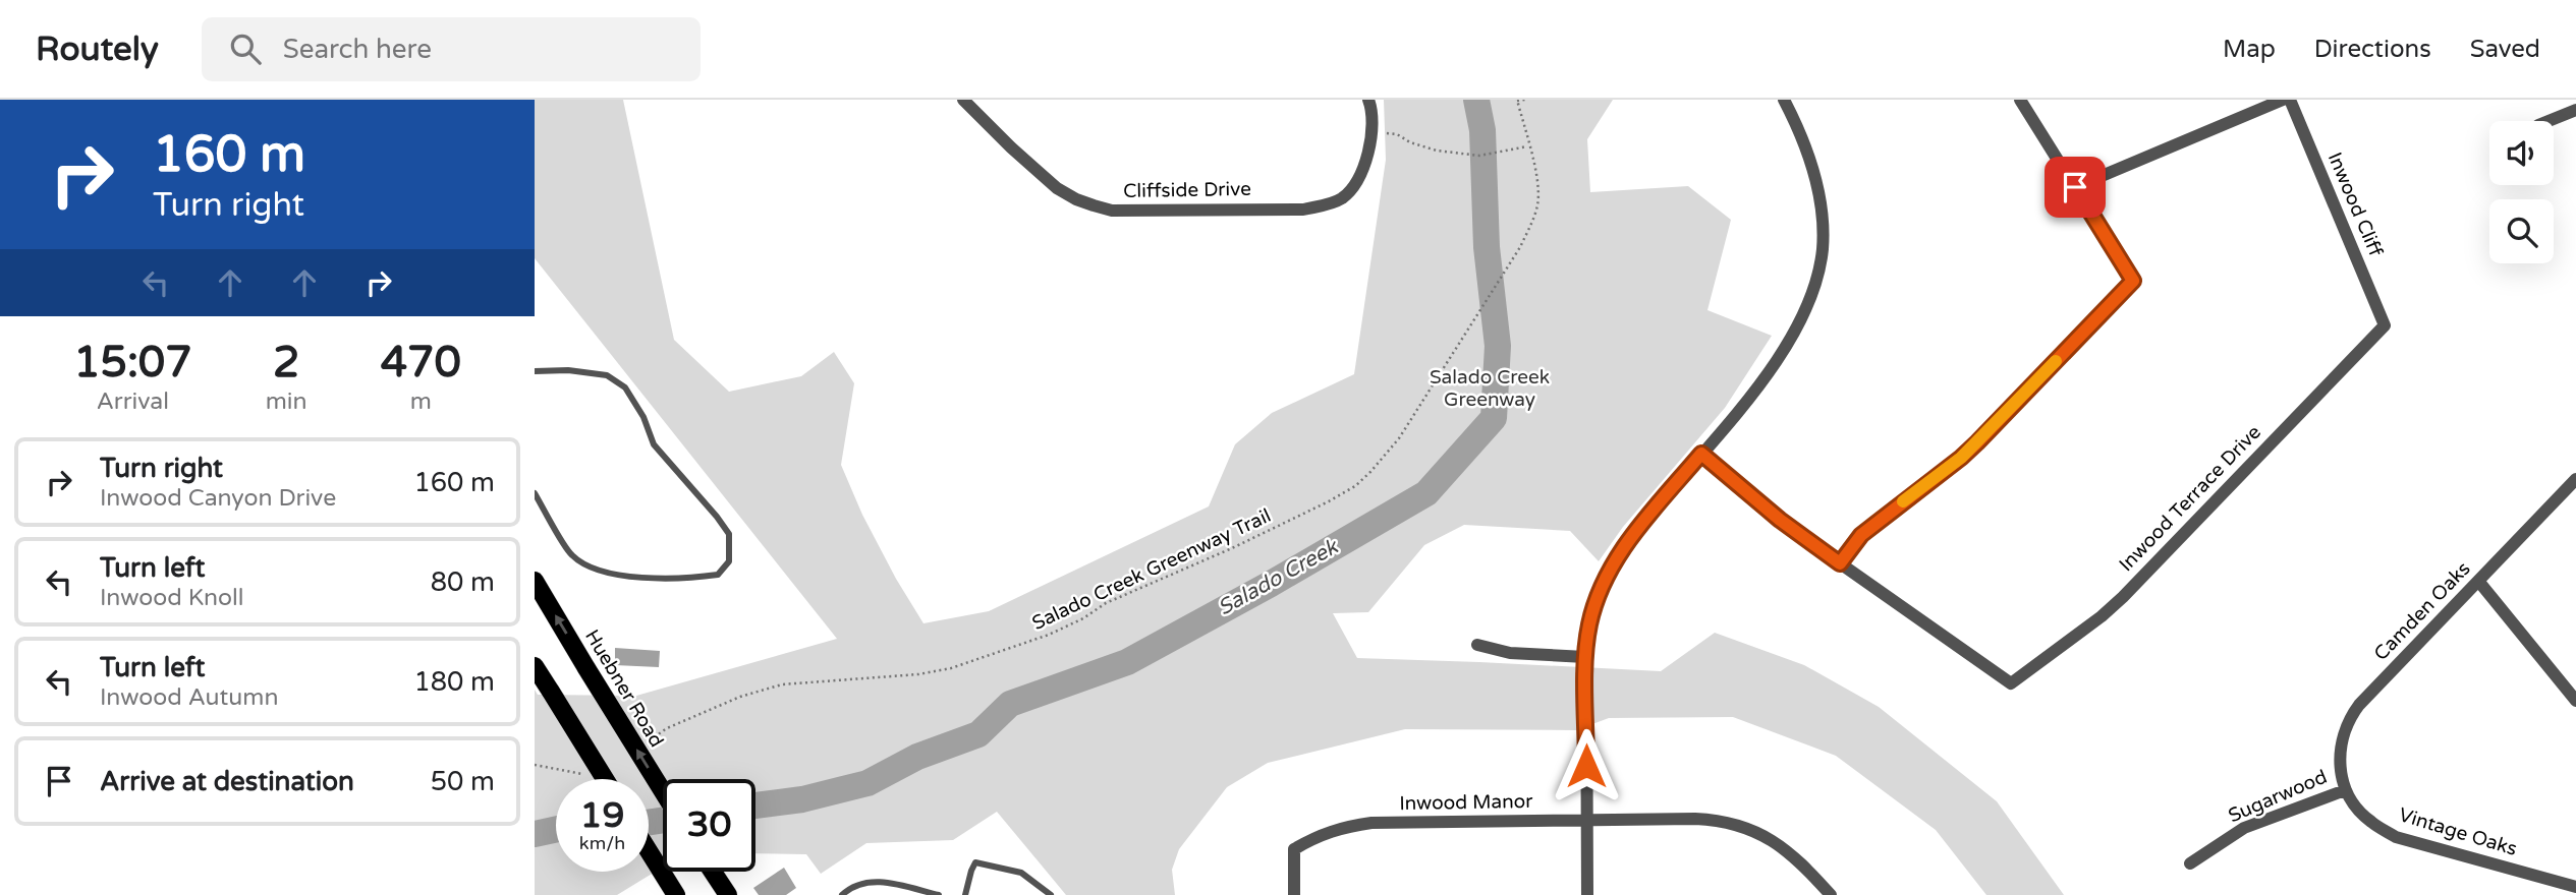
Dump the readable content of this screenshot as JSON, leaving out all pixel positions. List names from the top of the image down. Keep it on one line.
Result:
{"streets":{"main road":["Huebner Road"],"street":["Cliffside Drive","Inwood Cliff","Inwood Terrace Drive","Camden Oaks","Sugarwood","Inwood Manor","Vintage Oaks"],"path":["Salado Creek Greenway Trail"]},"crossings":[["Inwood Cliff","Inwood Terrace Drive"],["Camden Oaks","Sugarwood"],["Camden Oaks","Vintage Oaks"],["Sugarwood","Vintage Oaks"]],"water":["Salado Creek"],"parks":["Salado Creek Greenway"],"page":{"header":"Routely","search":"Search here","nav":["Map","Directions","Saved"],"turn":["160 m","Turn right"],"eta":["15:07","Arrival","2","min","470","m"],"list":[{"name":"Turn right","note":"Inwood Canyon Drive","value":"160 m"},{"name":"Turn left","note":"Inwood Knoll","value":"80 m"},{"name":"Turn left","note":"Inwood Autumn","value":"180 m"},{"name":"Arrive at destination","value":"50 m"}],"speed":"19 km/h","limit":"30"}}
